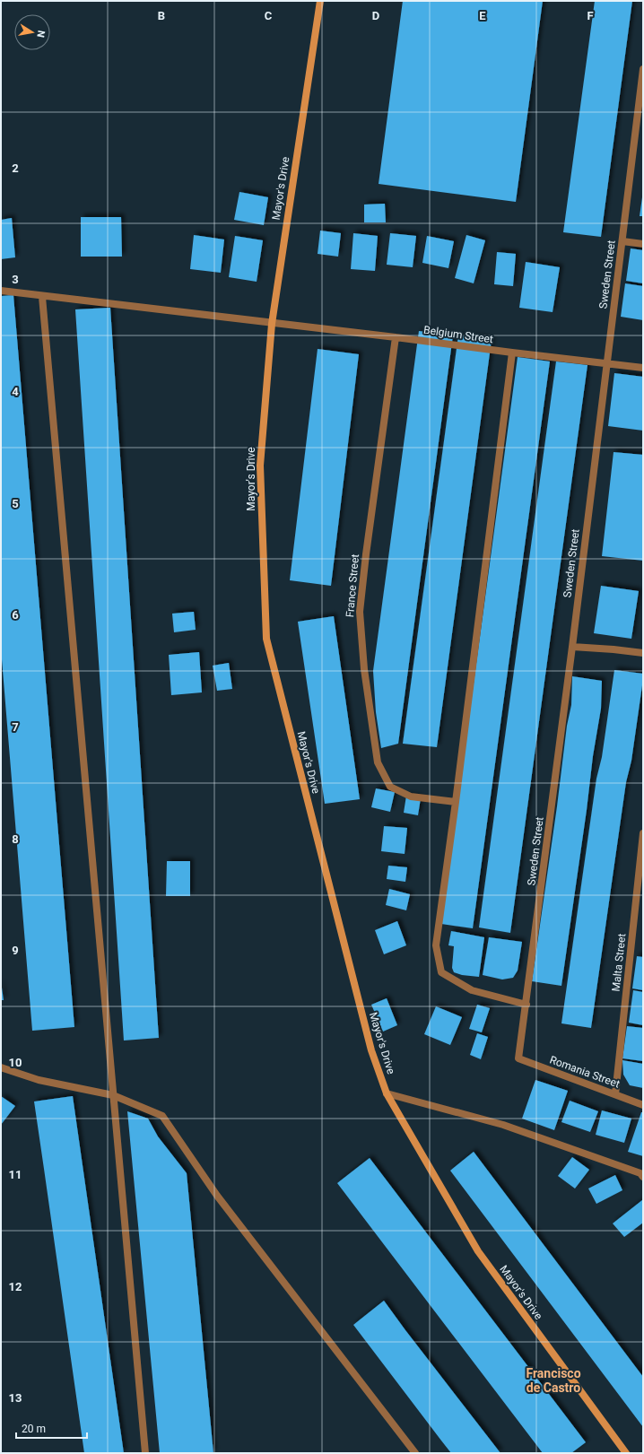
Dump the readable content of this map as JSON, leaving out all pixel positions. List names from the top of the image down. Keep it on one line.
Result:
{"streets":{"street":["Mayor's Drive","Sweden Street","Belgium Street","France Street","Malta Street","Romania Street"]},"crossings":[["Mayor's Drive","Belgium Street"],["Sweden Street","Belgium Street"],["Sweden Street","Romania Street"],["Belgium Street","France Street"],["Malta Street","Romania Street"]],"districts":["Francisco de Castro"],"scale_bar":"20 m","north":"right","grid":{"columns":["B","C","D","E","F"],"rows":["2","3","4","5","6","7","8","9","10","11","12","13"]}}
